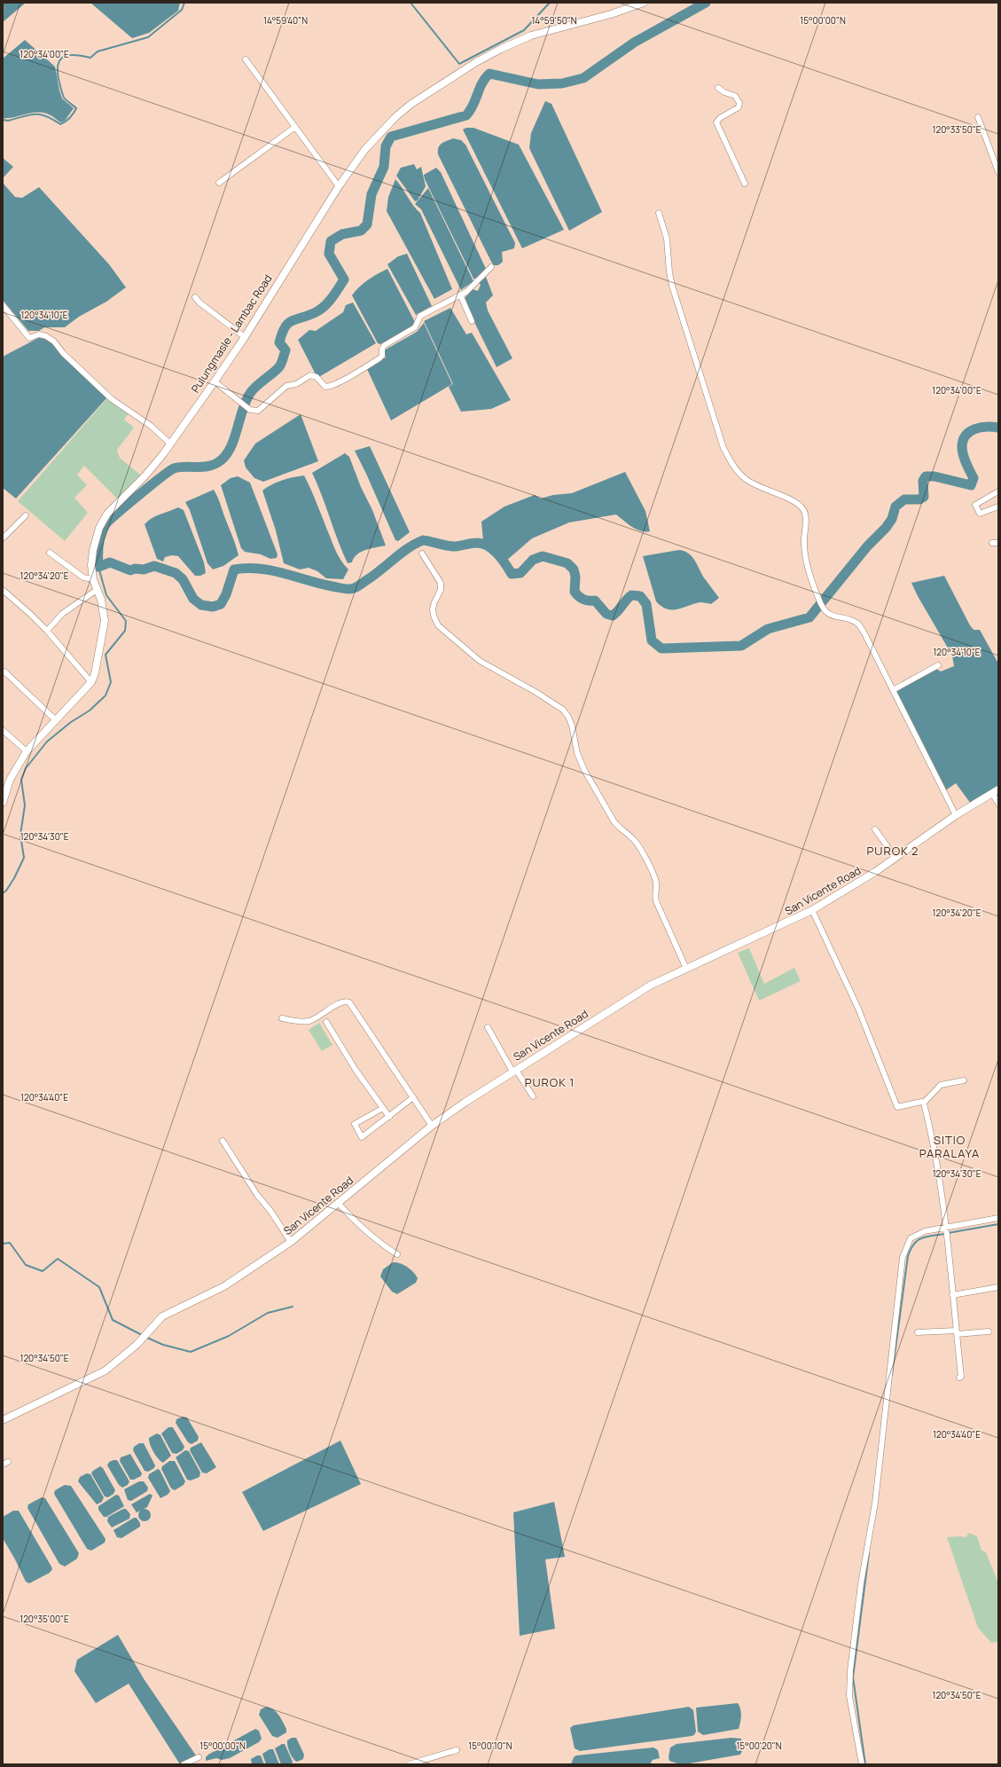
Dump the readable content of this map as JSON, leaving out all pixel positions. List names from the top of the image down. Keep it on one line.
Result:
{"streets":{"street":["Pulungmasle - Lambac Road","San Vicente Road"]},"districts":["PUROK 2","PUROK 1","SITIO PARALAYA"],"coordinates":["14°59'40\"N","14°59'50\"N","15°00'00\"N","120°34'00\"E","120°33'50\"E","120°34'10\"E","120°34'20\"E","120°34'30\"E","120°34'40\"E","120°34'50\"E","120°35'00\"E","15°00'10\"N","15°00'20\"N"]}
